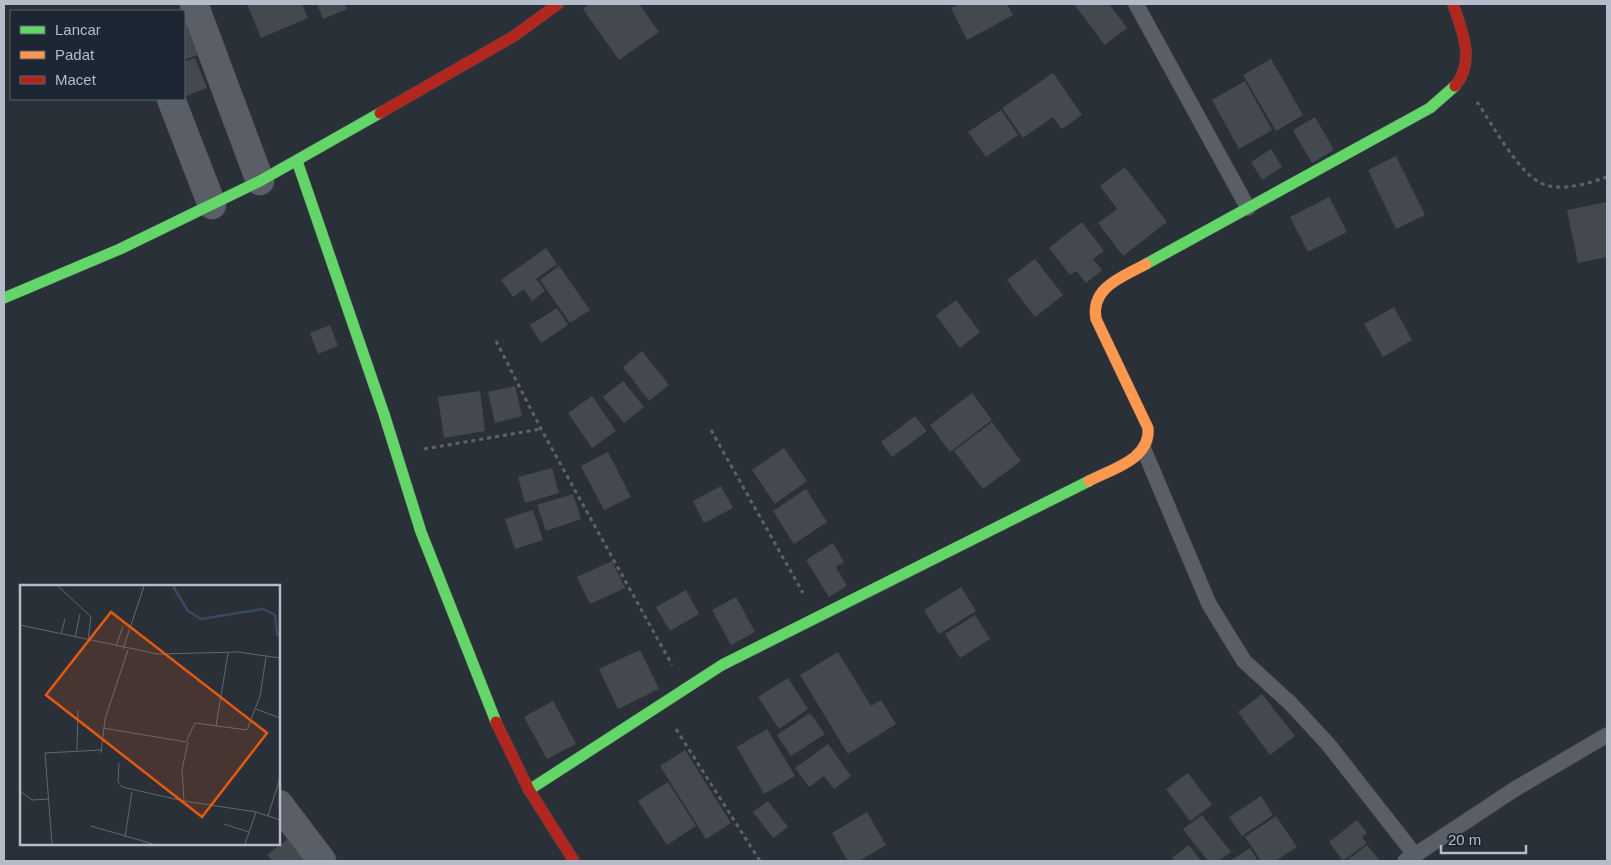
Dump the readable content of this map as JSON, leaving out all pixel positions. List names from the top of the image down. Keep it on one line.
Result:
{"legend":["Lancar","Padat","Macet"],"scale_bar":"20 m"}
